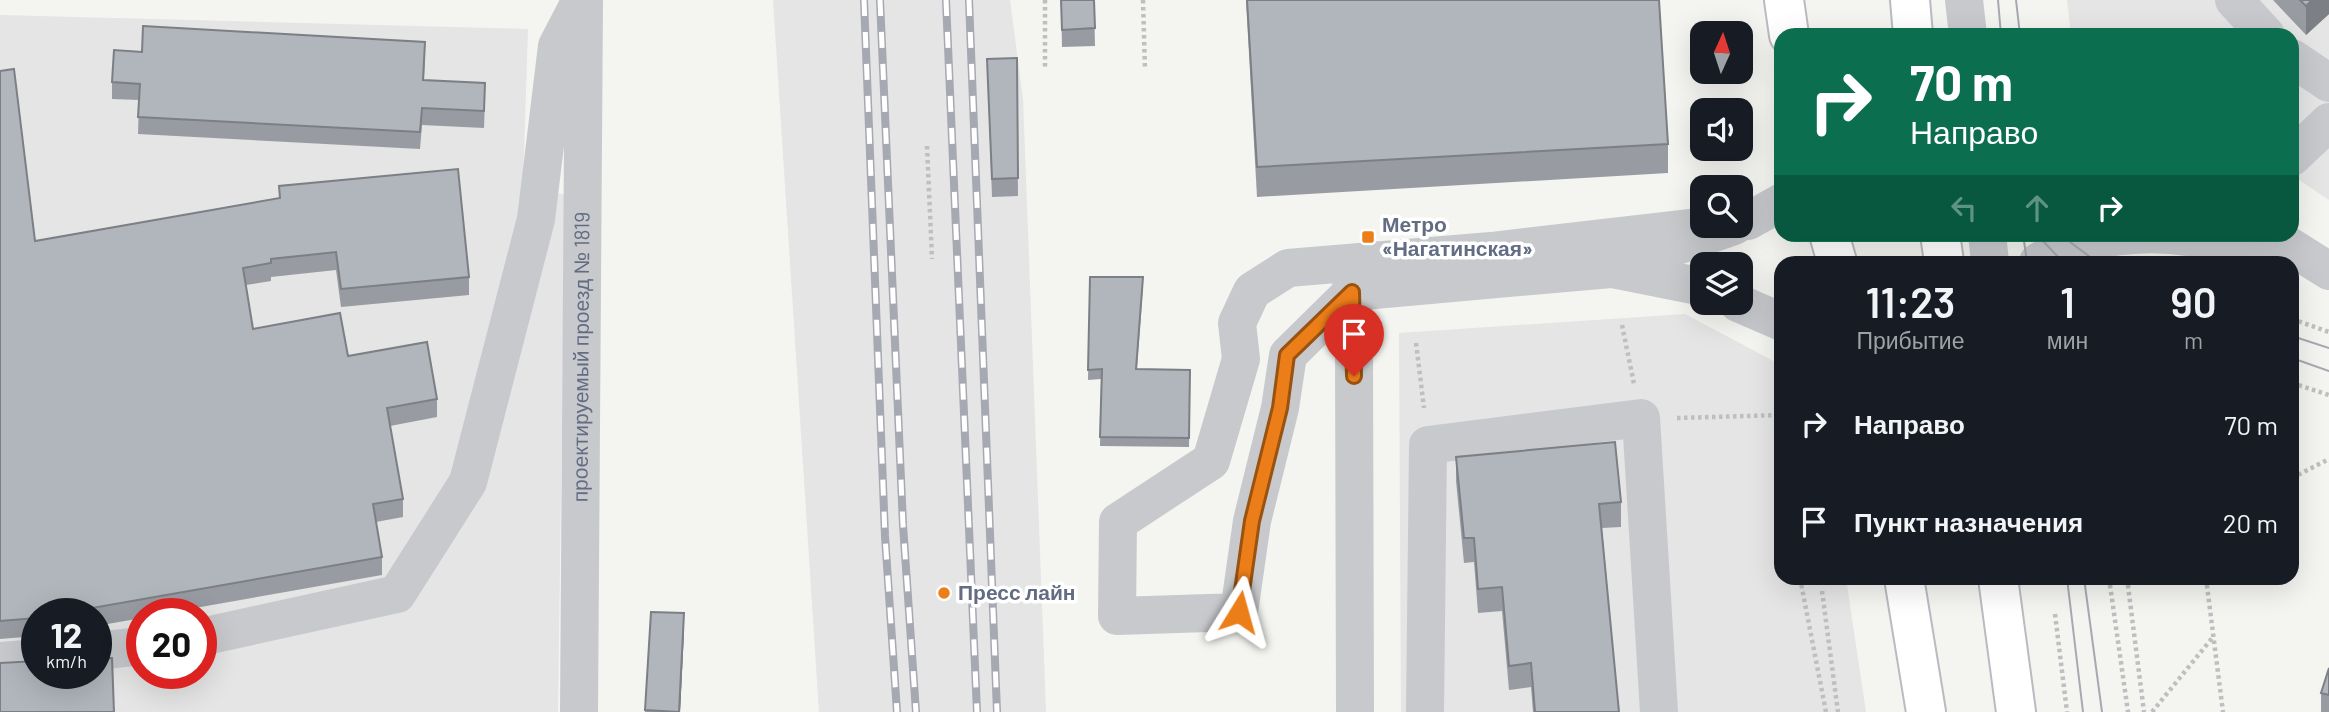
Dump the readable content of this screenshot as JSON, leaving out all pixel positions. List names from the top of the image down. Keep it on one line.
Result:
{"streets":{"street":["проектируемый проезд № 1819"]},"places":{"transit":["Метро «Нагатинская»"],"other":["Пресс лайн"]},"north":"top","page":{"turn":["70 m","Направо"],"eta":["11:23","Прибытие","1","мин","90","m"],"list":[{"name":"Направо","value":"70 m"},{"name":"Пункт назначения","value":"20 m"}],"speed":"12 km/h","limit":"20"}}
